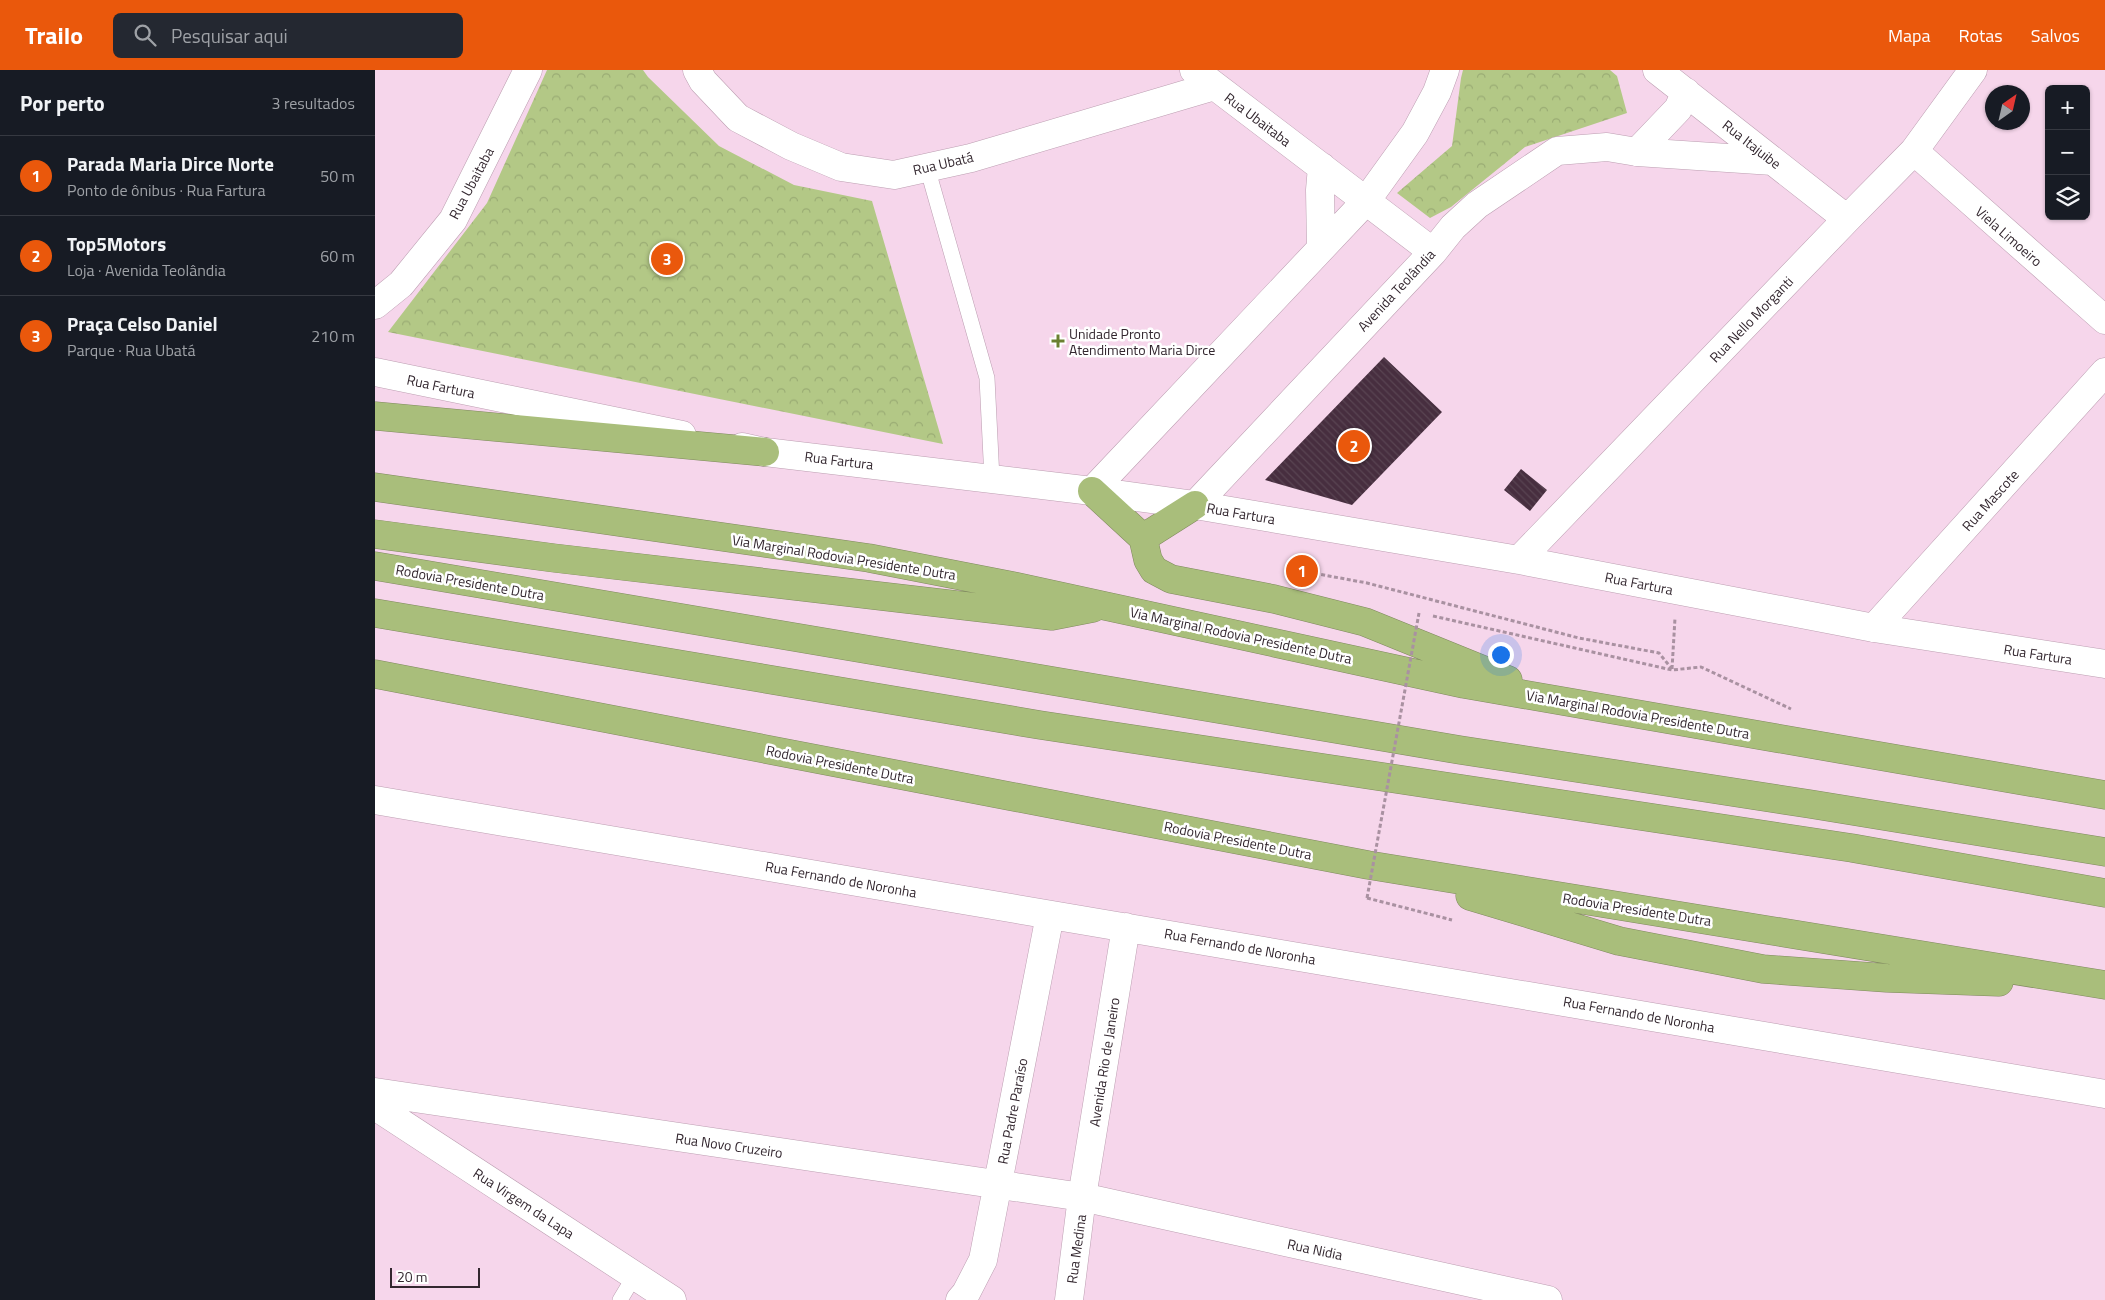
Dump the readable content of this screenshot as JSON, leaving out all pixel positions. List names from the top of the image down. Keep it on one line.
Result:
{"streets":{"highway":["Via Marginal Rodovia Presidente Dutra","Rodovia Presidente Dutra"],"street":["Rua Ubaitaba","Rua Itajuibe","Rua Ubatá","Viela Limoeiro","Avenida Teolândia","Rua Nello Morganti","Rua Fartura","Rua Mascote","Rua Fernando de Noronha","Avenida Rio de Janeiro","Rua Padre Paraíso","Rua Novo Cruzeiro","Rua Virgem da Lapa","Rua Medina","Rua Nidia"]},"crossings":[["Rua Ubaitaba","Rua Ubatá"],["Rua Ubaitaba","Avenida Teolândia"],["Rua Itajuibe","Avenida Teolândia"],["Rua Itajuibe","Rua Nello Morganti"],["Viela Limoeiro","Rua Nello Morganti"],["Avenida Teolândia","Rua Fartura"],["Rua Nello Morganti","Rua Fartura"],["Rua Fartura","Rua Mascote"],["Rua Fernando de Noronha","Avenida Rio de Janeiro"],["Rua Fernando de Noronha","Rua Padre Paraíso"],["Avenida Rio de Janeiro","Rua Novo Cruzeiro"],["Avenida Rio de Janeiro","Rua Medina"],["Avenida Rio de Janeiro","Rua Nidia"],["Rua Padre Paraíso","Rua Novo Cruzeiro"],["Rua Novo Cruzeiro","Rua Medina"],["Rua Novo Cruzeiro","Rua Nidia"],["Rua Medina","Rua Nidia"]],"places":{"health":["Unidade Pronto Atendimento Maria Dirce"]},"scale_bar":"20 m","north":"top right","page":{"header":"Trailo","search":"Pesquisar aqui","nav":["Mapa","Rotas","Salvos"],"heading":["Por perto","3 resultados"],"map_buttons":["+","−"],"list":[{"mark":"1","name":"Parada Maria Dirce Norte","note":"Ponto de ônibus · Rua Fartura","value":"50 m"},{"mark":"2","name":"Top5Motors","note":"Loja · Avenida Teolândia","value":"60 m"},{"mark":"3","name":"Praça Celso Daniel","note":"Parque · Rua Ubatá","value":"210 m"}],"pins":["3","2","1"],"scale":"20 m"}}
